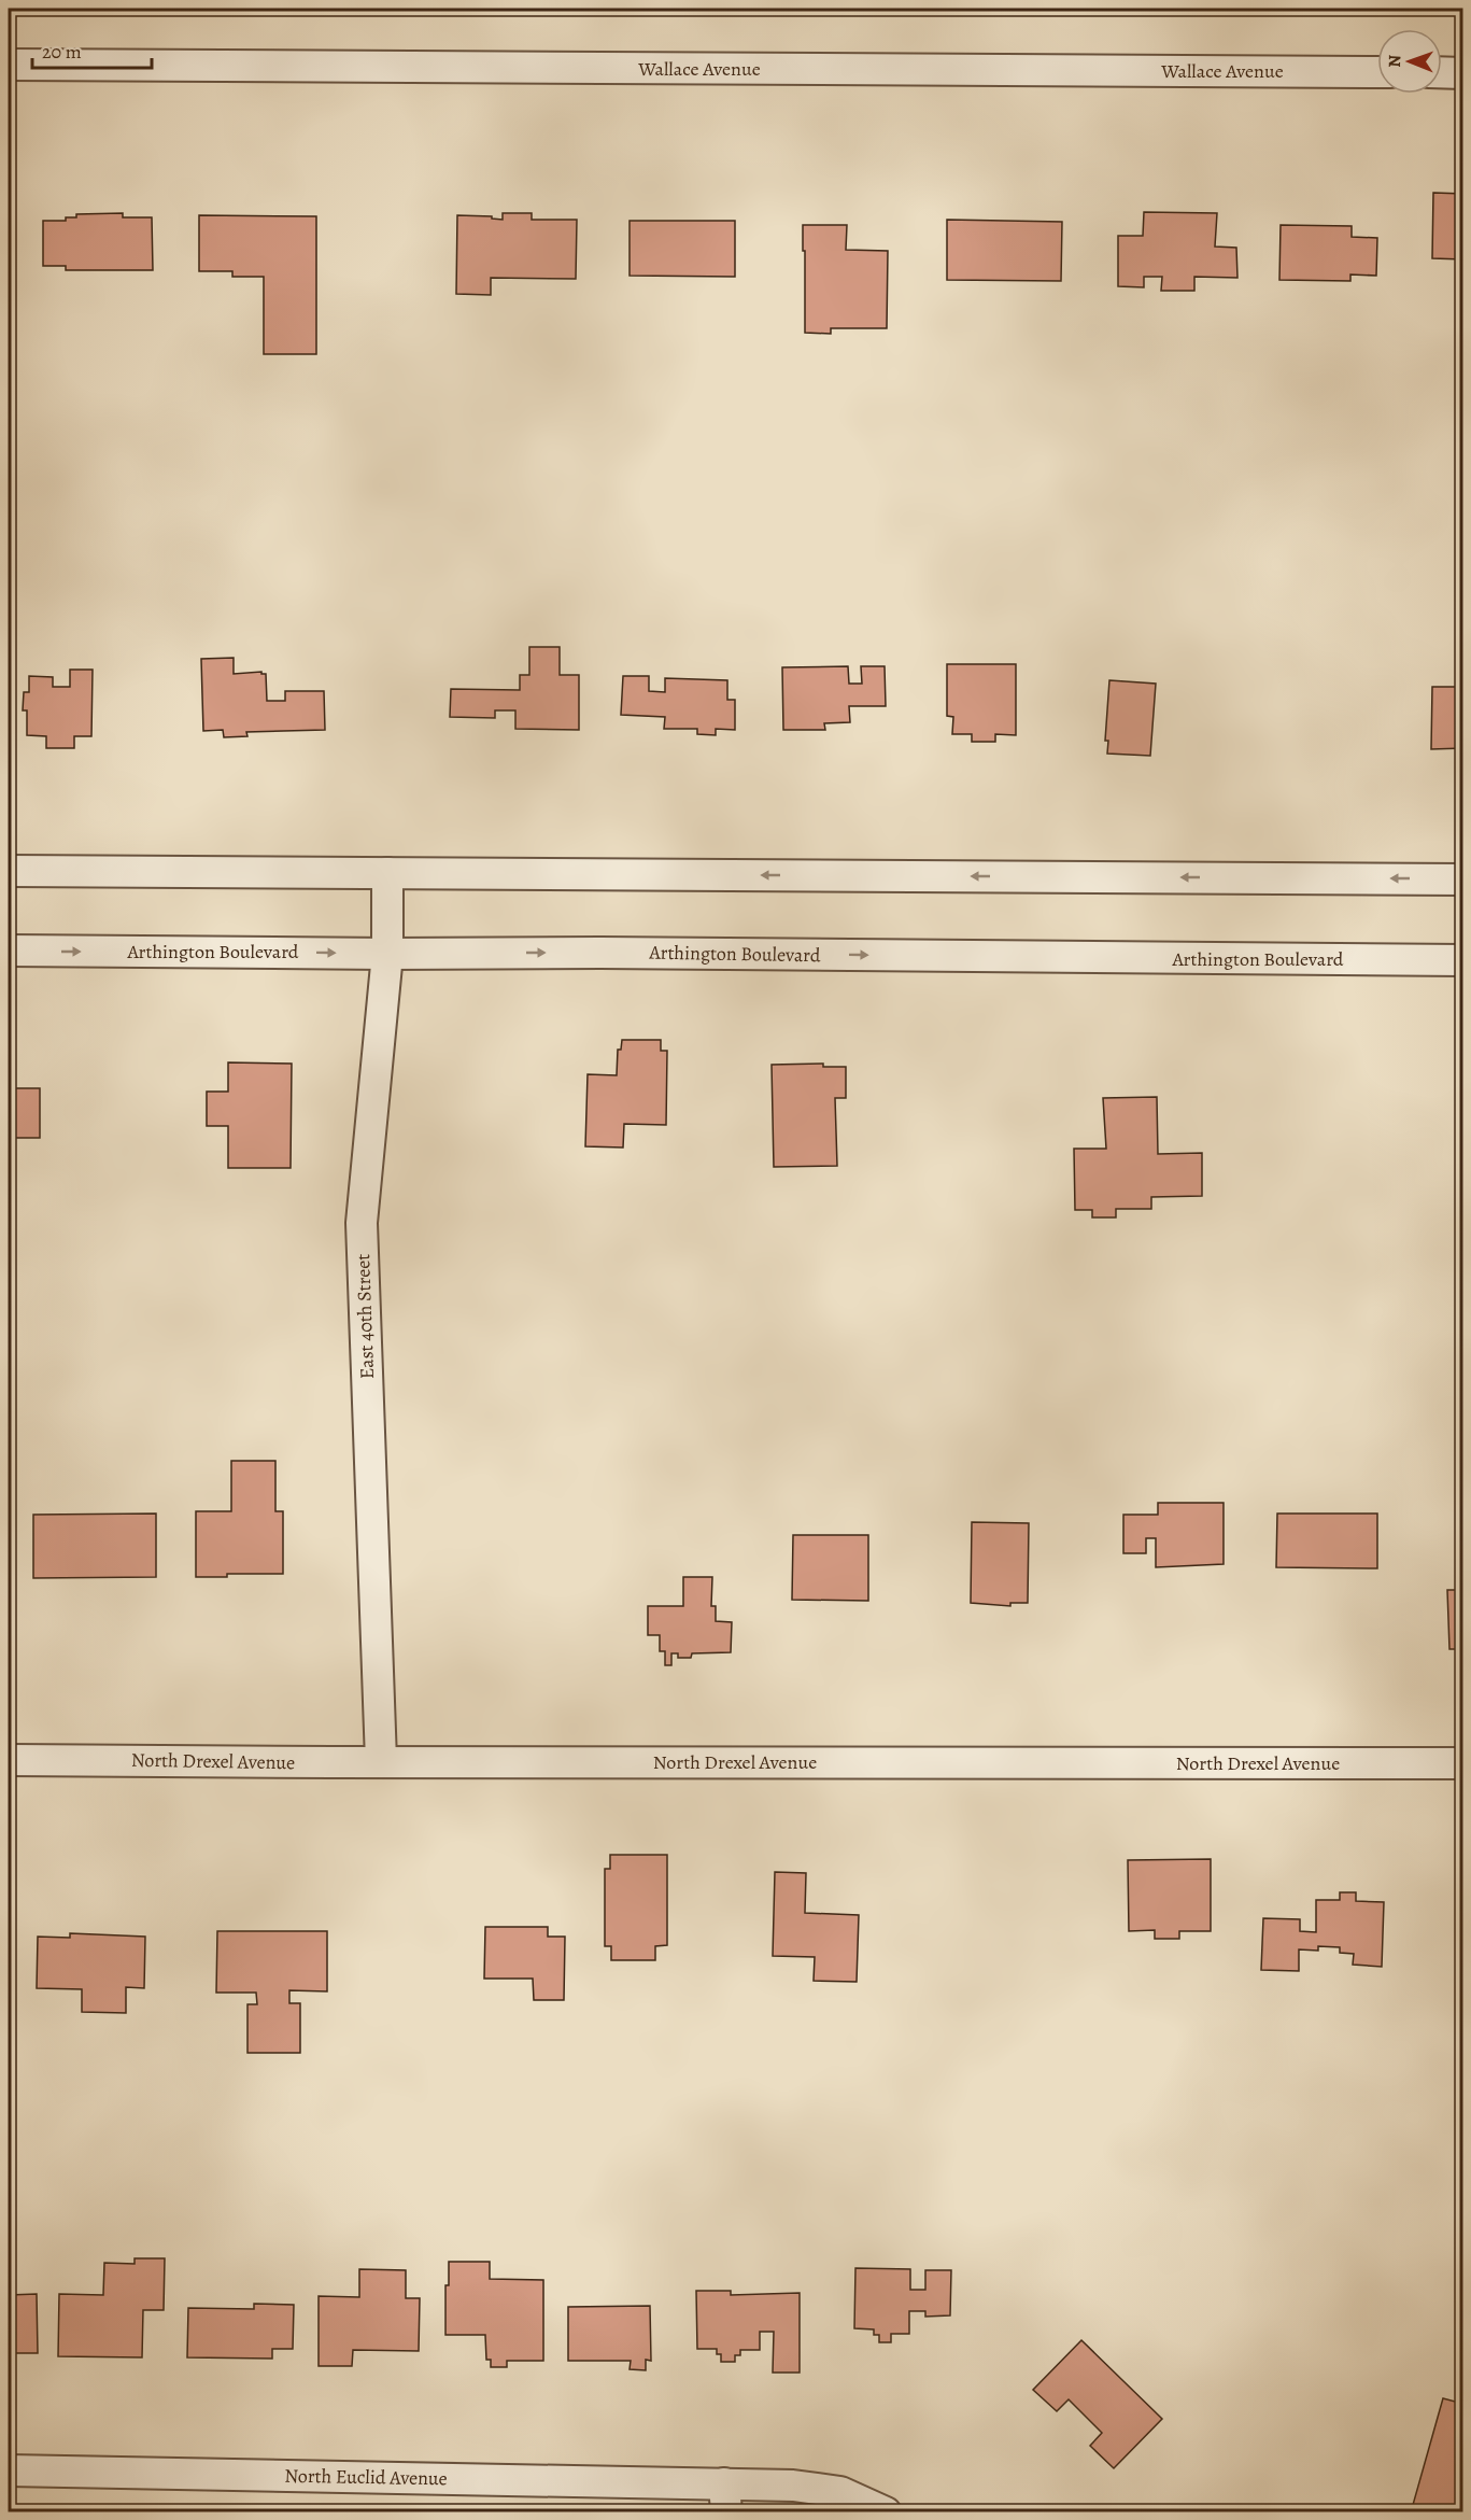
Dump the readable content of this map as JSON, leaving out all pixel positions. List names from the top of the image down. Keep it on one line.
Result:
{"streets":{"street":["Wallace Avenue","Arthington Boulevard","East 40th Street","North Drexel Avenue","North Euclid Avenue"]},"crossings":[["Arthington Boulevard","East 40th Street"],["East 40th Street","North Drexel Avenue"]],"scale_bar":"20 m","north":"left"}
